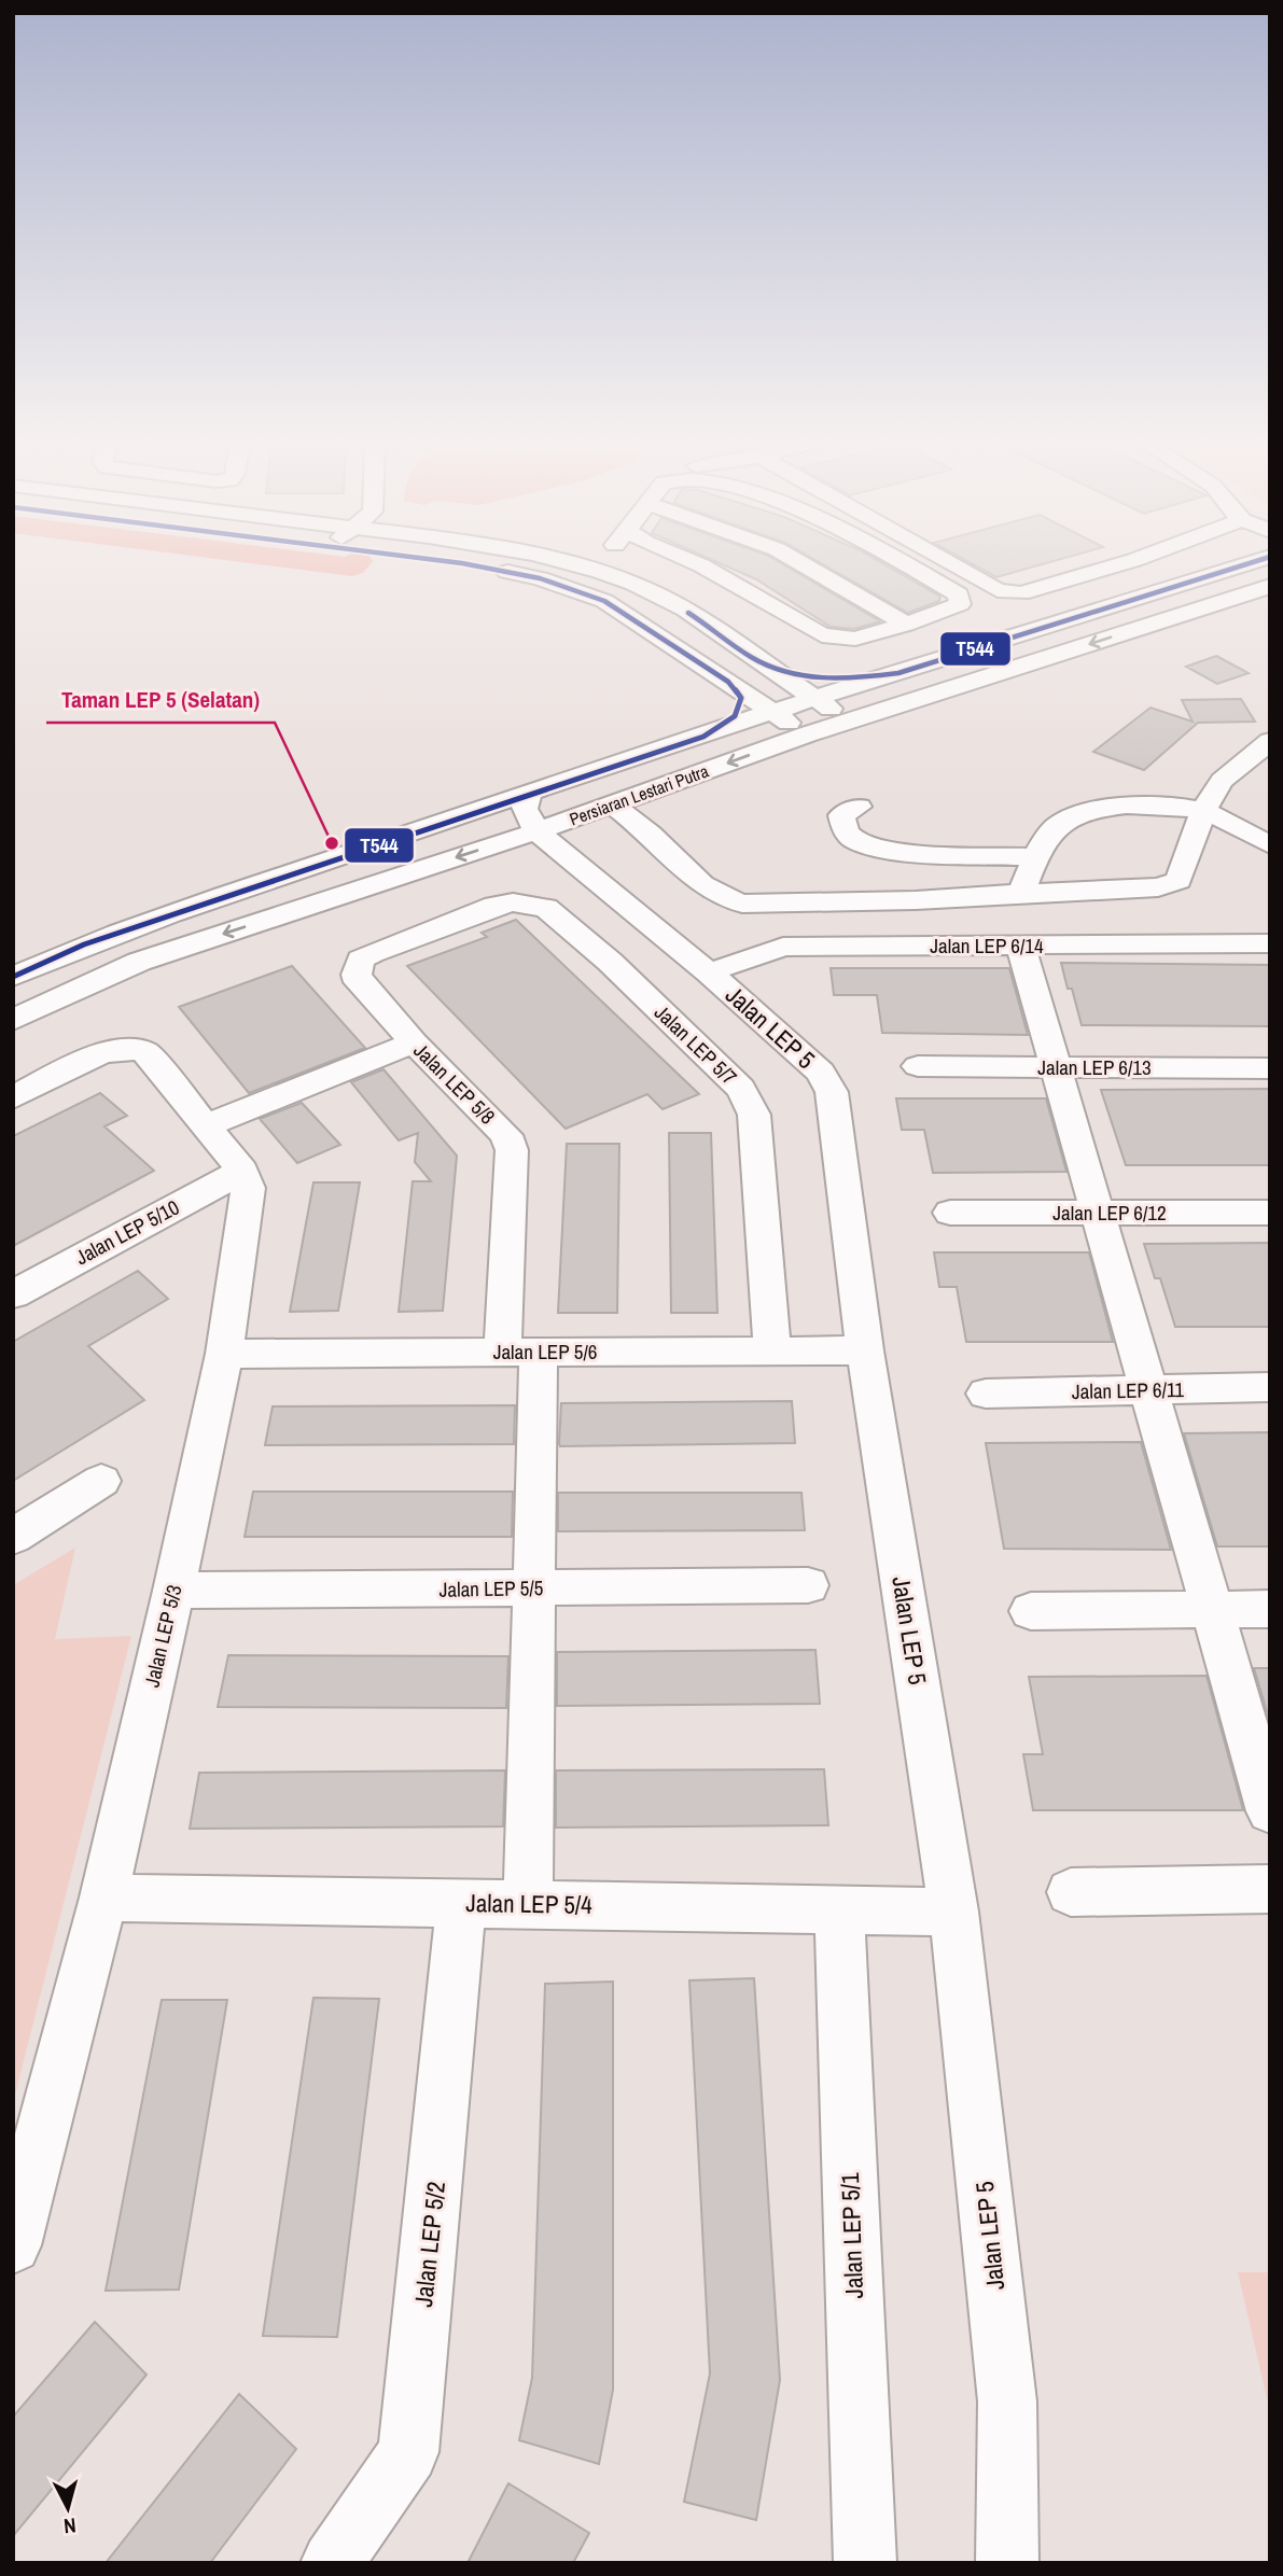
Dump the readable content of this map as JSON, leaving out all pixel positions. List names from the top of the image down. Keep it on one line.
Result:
{"streets":{"street":["Persiaran Lestari Putra","Jalan LEP 6/14","Jalan LEP 5","Jalan LEP 5/7","Jalan LEP 6/13","Jalan LEP 5/8","Jalan LEP 6/12","Jalan LEP 5/10","Jalan LEP 5/6","Jalan LEP 6/11","Jalan LEP 5/5","Jalan LEP 5/3","Jalan LEP 5/4","Jalan LEP 5/1","Jalan LEP 5/2"]},"crossings":[["Persiaran Lestari Putra","Jalan LEP 5"],["Jalan LEP 6/14","Jalan LEP 5"],["Jalan LEP 5","Jalan LEP 5/6"],["Jalan LEP 5","Jalan LEP 5/4"],["Jalan LEP 5/7","Jalan LEP 5/8"],["Jalan LEP 5/7","Jalan LEP 5/6"],["Jalan LEP 5/8","Jalan LEP 5/6"],["Jalan LEP 5/8","Jalan LEP 5/5"],["Jalan LEP 5/8","Jalan LEP 5/4"],["Jalan LEP 5/10","Jalan LEP 5/3"],["Jalan LEP 5/6","Jalan LEP 5/3"],["Jalan LEP 5/5","Jalan LEP 5/3"],["Jalan LEP 5/3","Jalan LEP 5/4"],["Jalan LEP 5/4","Jalan LEP 5/1"],["Jalan LEP 5/4","Jalan LEP 5/2"]],"places":["Taman LEP 5 (Selatan)"],"lines":["transit line T544"],"north":"bottom"}
